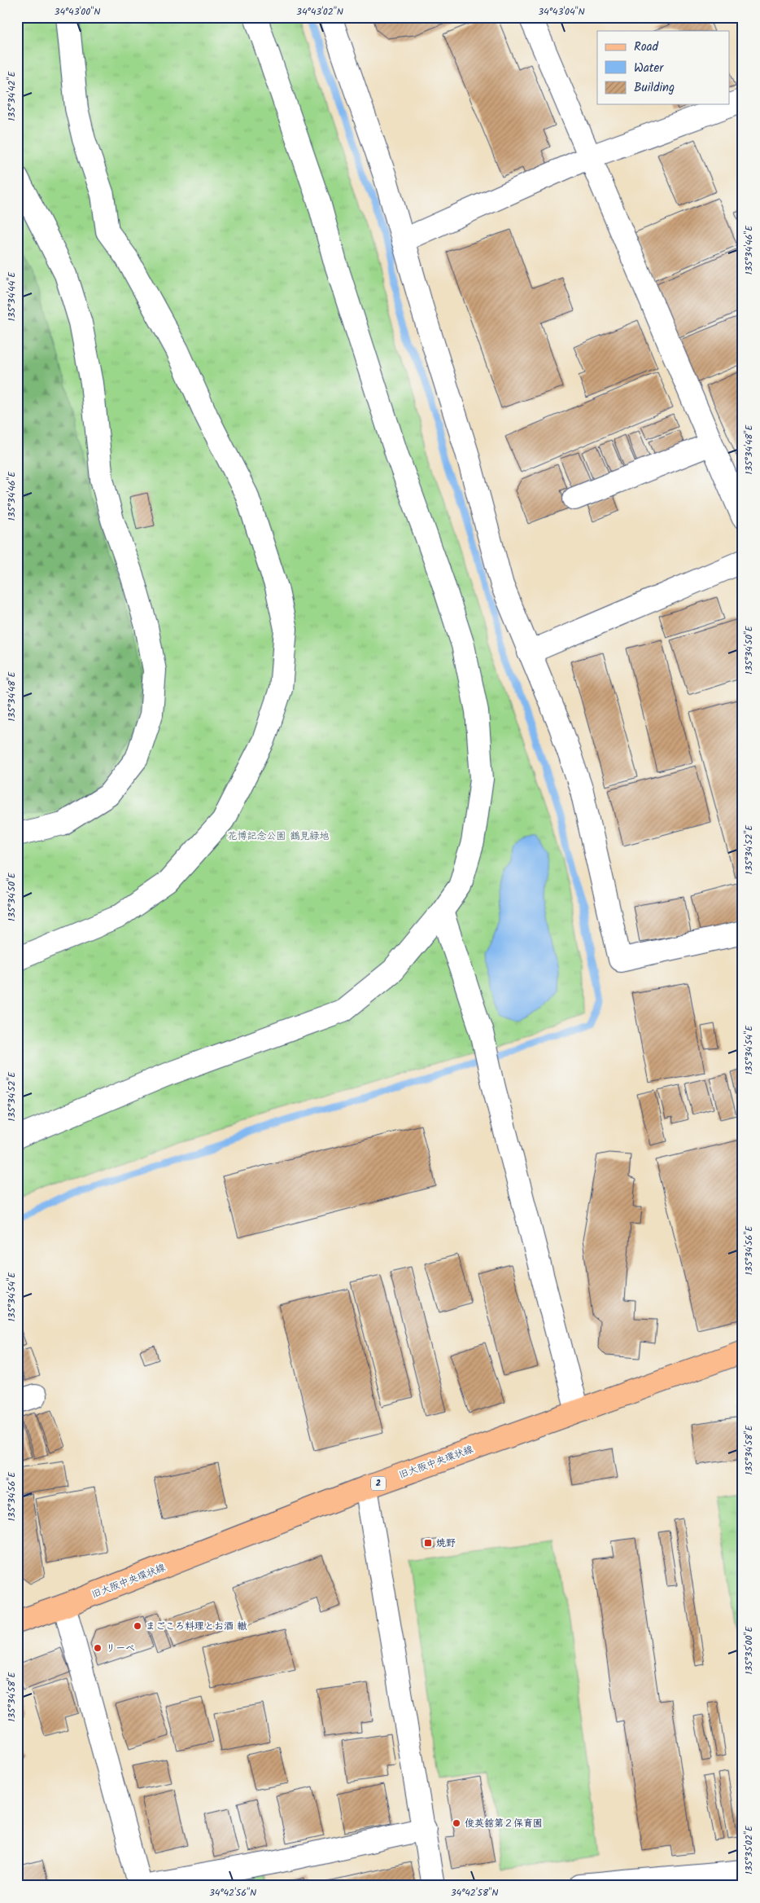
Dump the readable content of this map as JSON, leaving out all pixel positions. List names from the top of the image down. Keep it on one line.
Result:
{"streets":{"main road":["旧大阪中央環状線","2"]},"parks":["花博記念公園 鶴見緑地"],"places":{"transit":["焼野"],"other":["まごころ料理とお酒 轍","リーベ","俊英舘第２保育園"]},"legend":["Road","Water","Building"],"coordinates":["34°43'00\"N","34°43'02\"N","34°43'04\"N","135°34'42\"E","135°34'46\"E","135°34'44\"E","135°34'48\"E","135°34'50\"E","135°34'52\"E","135°34'54\"E","135°34'56\"E","135°34'58\"E","135°35'00\"E","135°35'02\"E","34°42'56\"N","34°42'58\"N"]}
